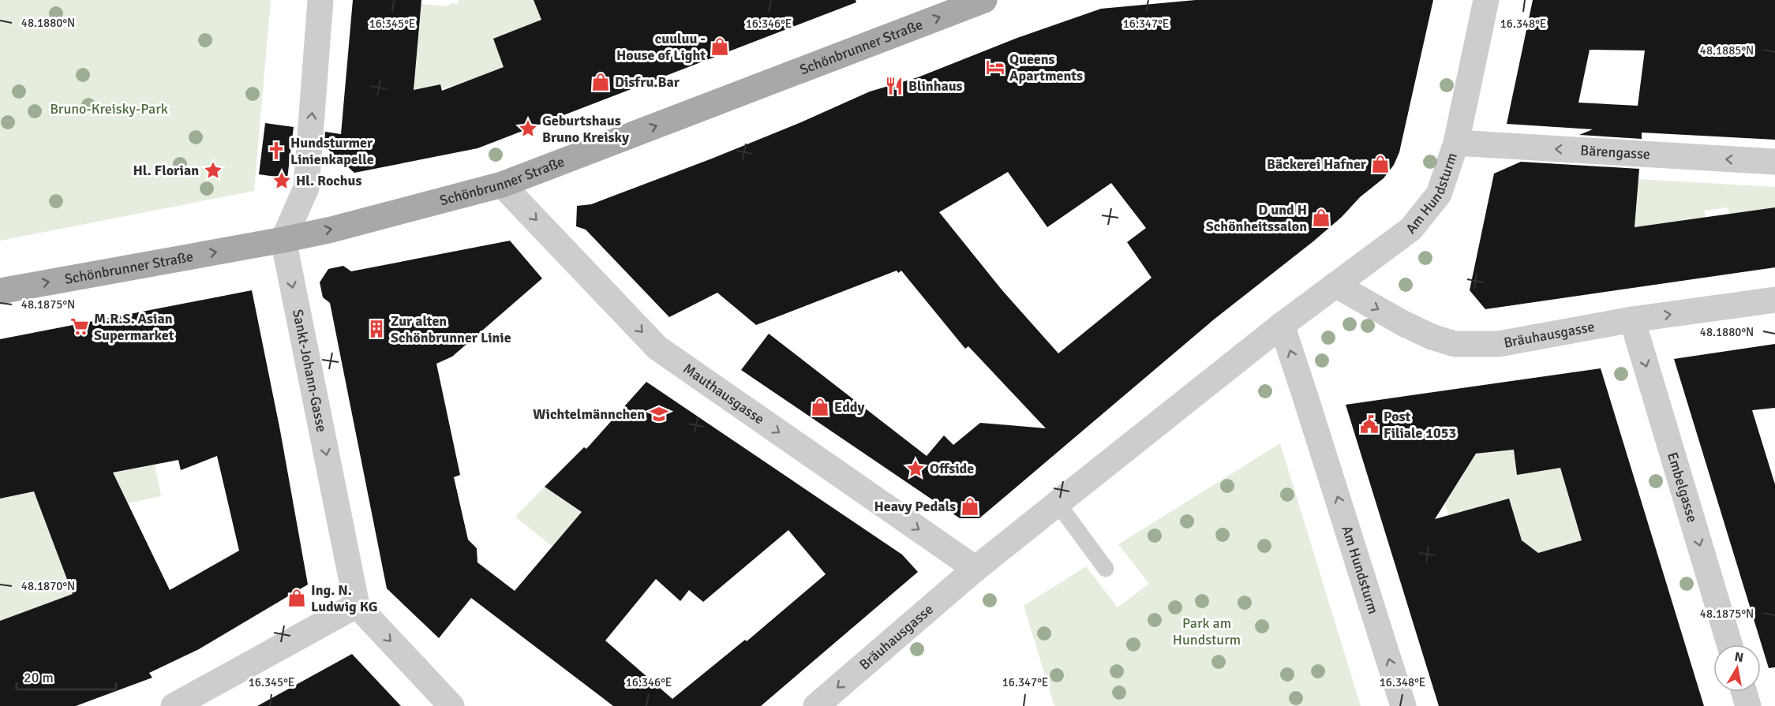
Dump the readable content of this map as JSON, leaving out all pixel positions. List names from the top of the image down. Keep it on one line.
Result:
{"streets":{"main road":["Schönbrunner Straße"],"street":["Bärengasse","Am Hundsturm","Bräuhausgasse","Sankt-Johann-Gasse","Mauthausgasse","Embelgasse"]},"crossings":[["Schönbrunner Straße","Sankt-Johann-Gasse"],["Schönbrunner Straße","Mauthausgasse"],["Bärengasse","Am Hundsturm"],["Am Hundsturm","Bräuhausgasse"],["Am Hundsturm","Mauthausgasse"],["Bräuhausgasse","Mauthausgasse"],["Bräuhausgasse","Embelgasse"]],"one_way":["Schönbrunner Straße","Bärengasse","Sankt-Johann-Gasse","Mauthausgasse","Embelgasse"],"parks":["Bruno-Kreisky-Park","Park am Hundsturm"],"places":{"shop":["cuuluu - House of Light","Disfru.Bar","Bäckerei Hafner","D und H Schönheitssalon","Eddy","Heavy Pedals","Ing. N. Ludwig KG"],"hotel":["Queens Apartments"],"restaurant":["Blinhaus"],"place":["Geburtshaus Bruno Kreisky","Hl. Florian","Hl. Rochus","Offside"],"church":["Hundsturmer Linienkapelle"],"supermarket":["M.R.S. Asian Supermarket"],"building":["Zur alten Schönbrunner Linie"],"school or university":["Wichtelmännchen"],"public building":["Post Filiale 1053"]},"scale_bar":"20 m","north":"top","coordinates":["48.1880°N","16.345°E","16.346°E","16.347°E","16.348°E","48.1885°N","48.1875°N","48.1870°N"]}
